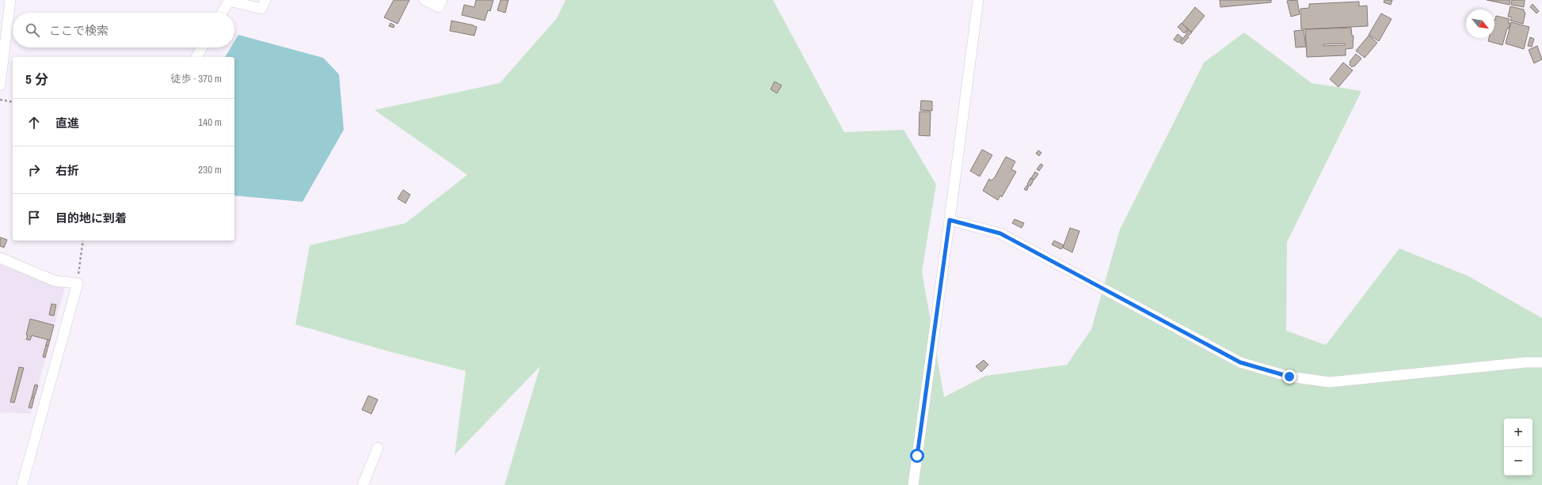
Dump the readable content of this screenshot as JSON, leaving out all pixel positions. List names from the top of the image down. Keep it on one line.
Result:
{"north":"bottom right","page":{"search":"ここで検索","heading":["5 分","徒歩 · 370 m"],"list":[["直進","140 m"],["右折","230 m"],"目的地に到着"],"map_buttons":["+","−"]}}
